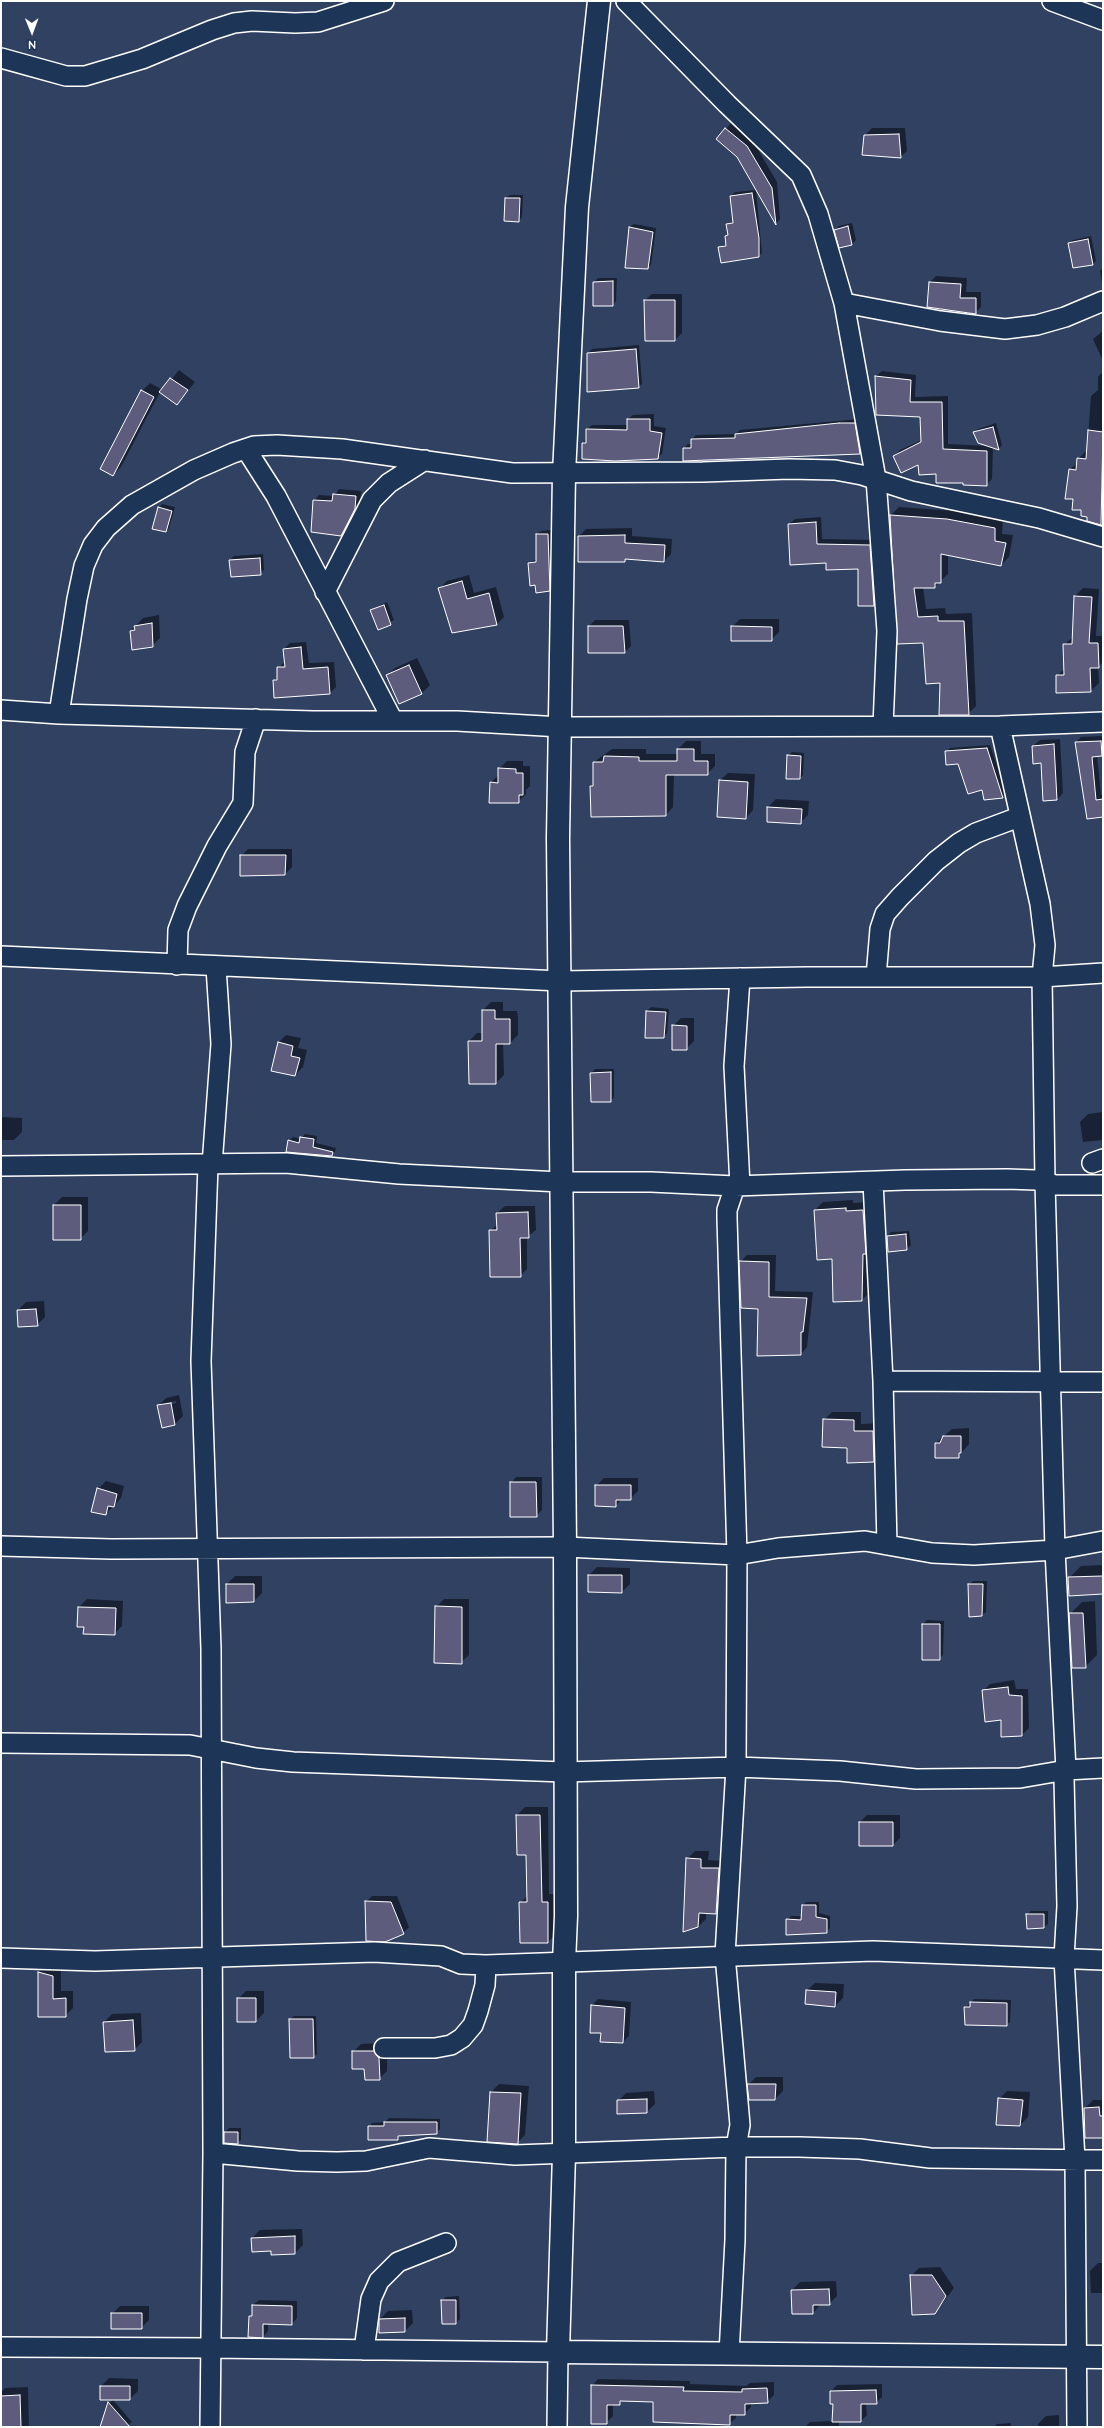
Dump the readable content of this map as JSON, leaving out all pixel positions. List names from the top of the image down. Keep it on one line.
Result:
{"north":"bottom"}
